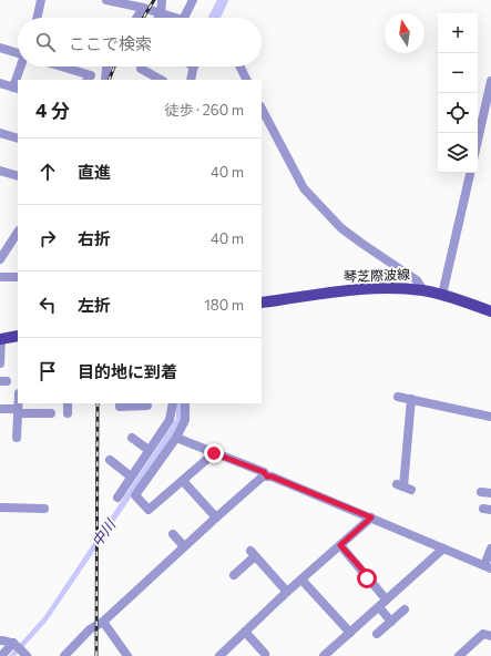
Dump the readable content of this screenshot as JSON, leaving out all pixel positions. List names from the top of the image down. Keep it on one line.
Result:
{"streets":{"main road":["琴芝際波線"]},"water":["中川"],"north":"top","page":{"map_buttons":["+","−"],"search":"ここで検索","heading":["4 分","徒歩 · 260 m"],"list":[["直進","40 m"],["右折","40 m"],["左折","180 m"],"目的地に到着"]}}
